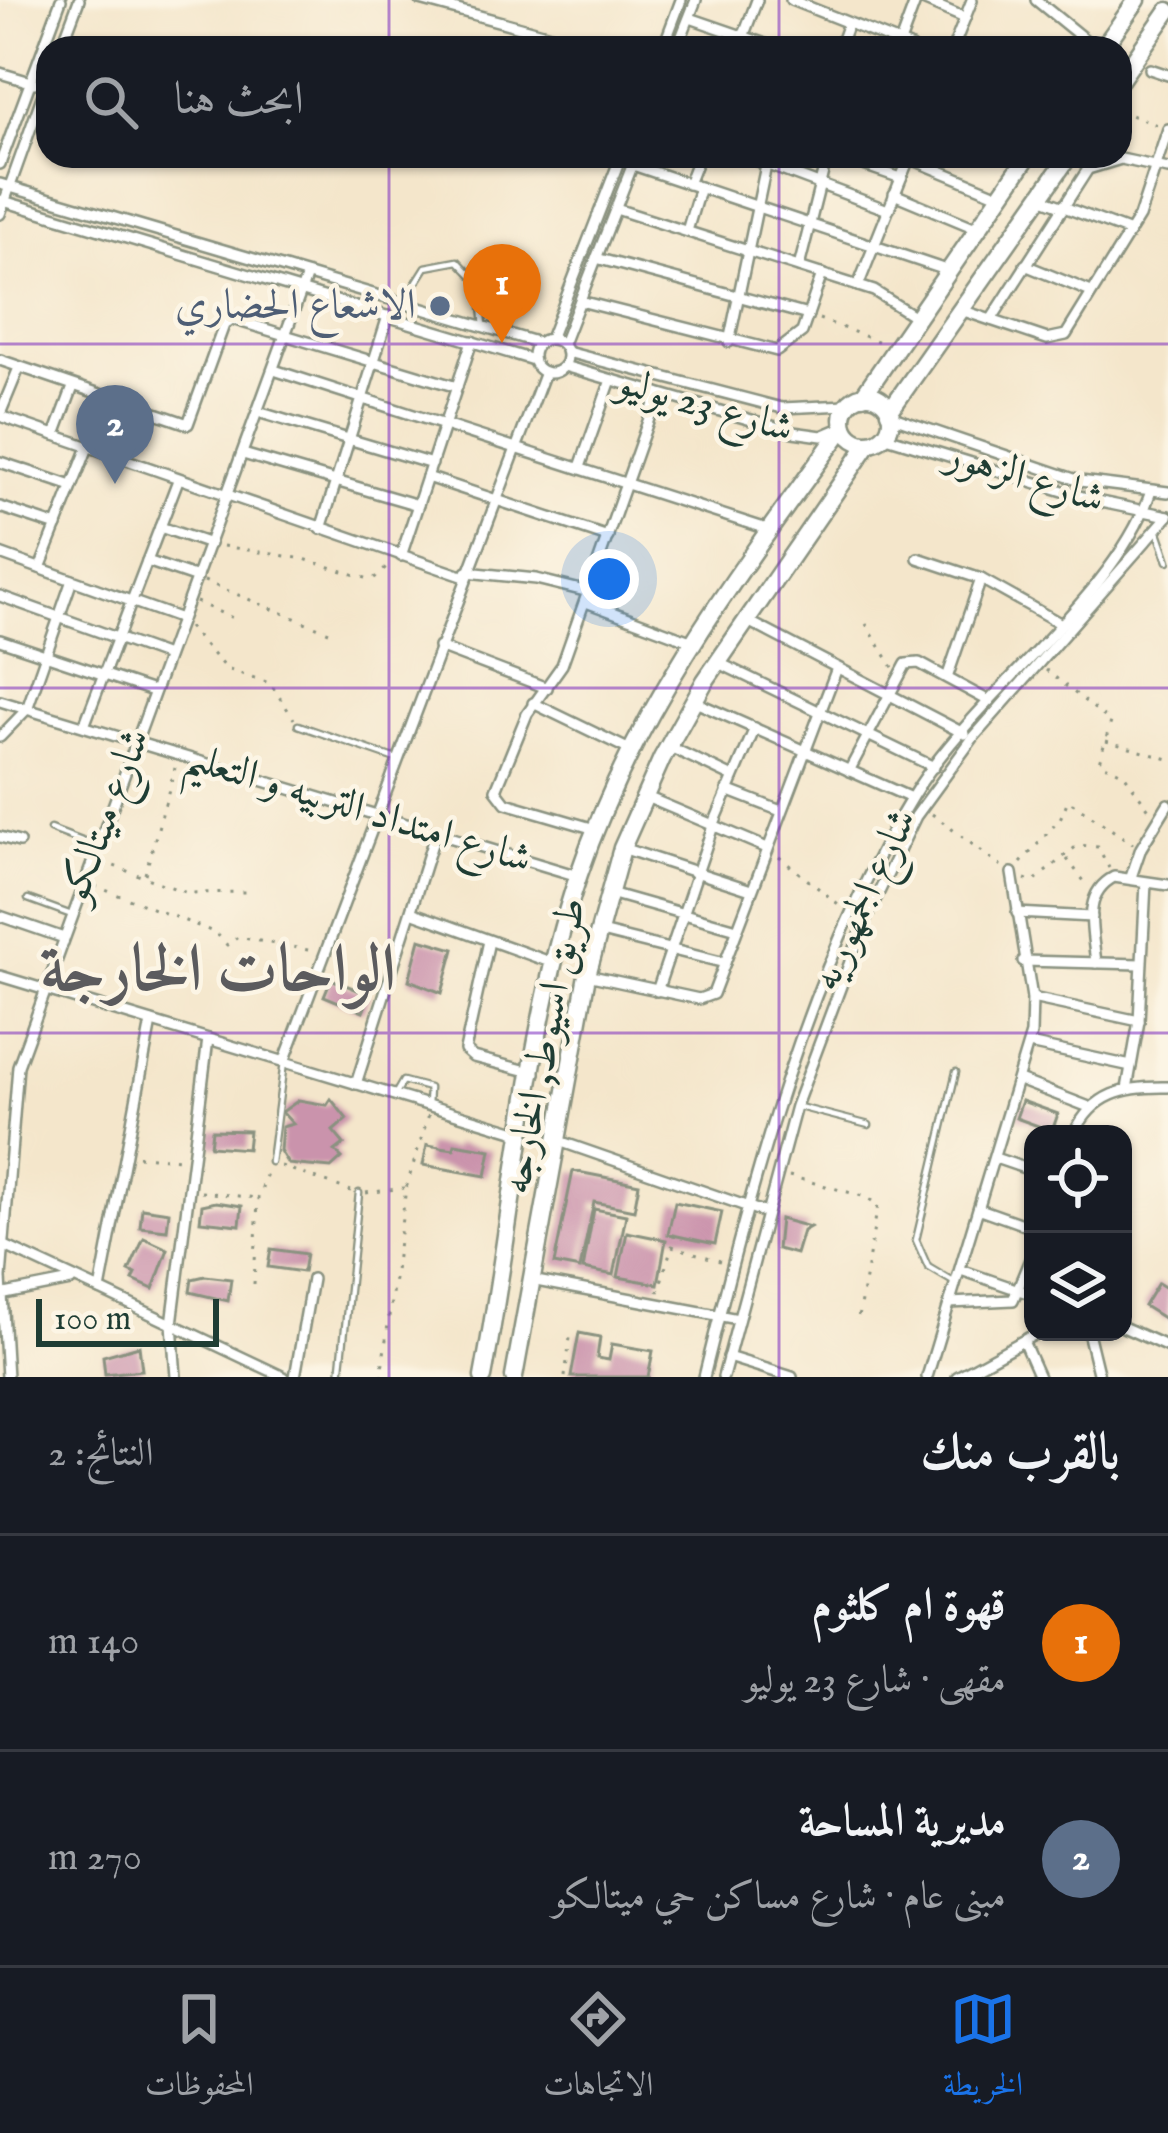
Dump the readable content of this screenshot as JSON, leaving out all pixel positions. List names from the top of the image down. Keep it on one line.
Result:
{"streets":{"highway":["طريق اسيوط, الخارجه"],"street":["شارع 23 يوليو","شارع الزهور","شارع امتداد التربيه و التعليم","شارع ميتالكو","شارع الجمهوريه"]},"crossings":[["شارع 23 يوليو","طريق اسيوط, الخارجه"],["شارع الزهور","شارع الجمهوريه"],["شارع الزهور","طريق اسيوط, الخارجه"],["شارع امتداد التربيه و التعليم","شارع ميتالكو"],["شارع امتداد التربيه و التعليم","طريق اسيوط, الخارجه"]],"districts":["الواحات الخارجة"],"places":["الاشعاع الحضاري"],"scale_bar":"100 m","page":{"search":"ابحث هنا","pins":["1","2"],"scale":"100 m","heading":["بالقرب منك","النتائج: 2"],"list":[{"mark":"1","name":"قهوة ام كلثوم","note":"مقهى · شارع 23 يوليو","value":"140 m"},{"mark":"2","name":"مديرية المساحة","note":"مبنى عام · شارع مساكن حي ميتالكو","value":"270 m"}],"nav":["الخريطة","الاتجاهات","المحفوظات"]}}
